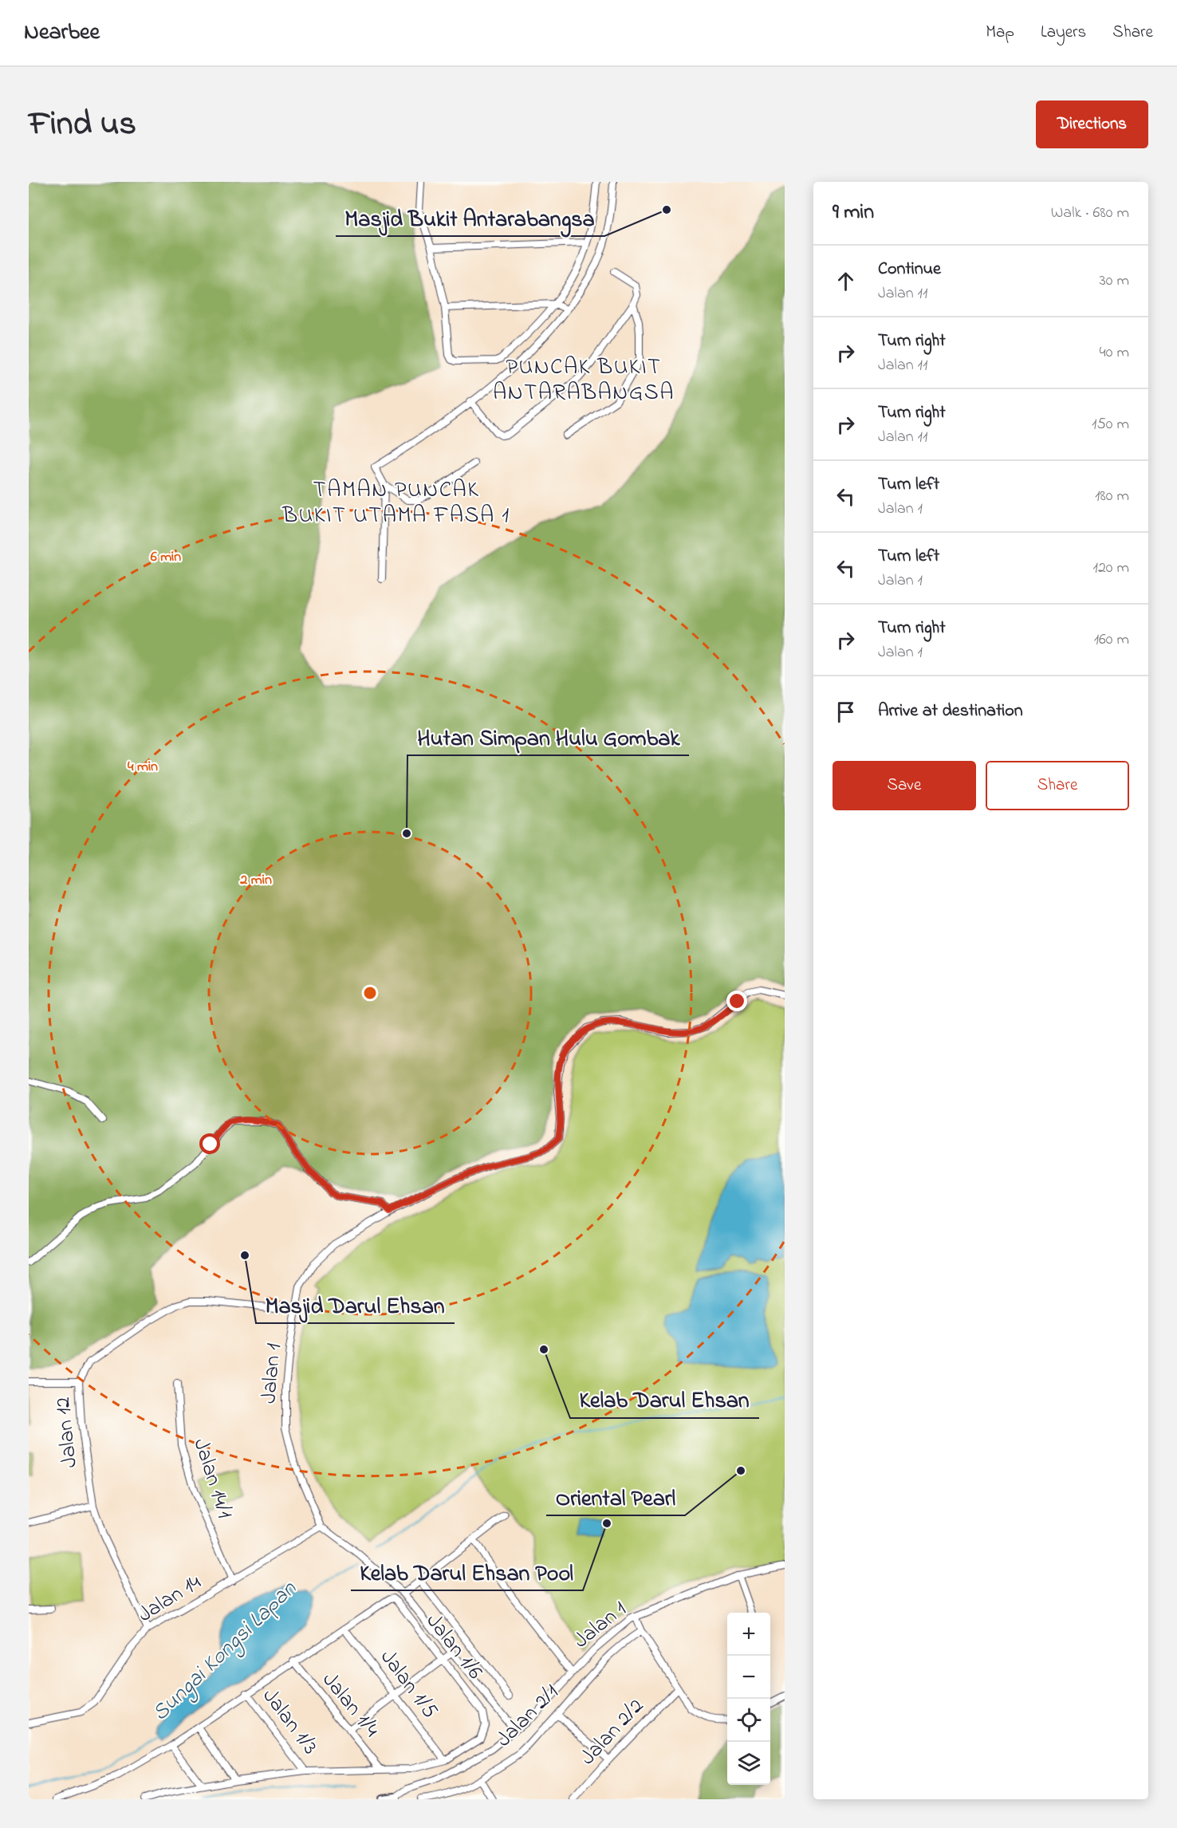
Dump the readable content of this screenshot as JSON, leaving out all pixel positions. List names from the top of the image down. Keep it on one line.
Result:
{"streets":{"street":["Jalan 1","Jalan 12","Jalan 14/1","Jalan 14","Jalan 1/6","Jalan 1/5","Jalan 1/4","Jalan 2/1","Jalan 1/3","Jalan 2/2"]},"crossings":[["Jalan 1","Jalan 12"],["Jalan 1","Jalan 14"],["Jalan 12","Jalan 14"],["Jalan 14/1","Jalan 14"],["Jalan 1/6","Jalan 1/5"],["Jalan 1/6","Jalan 1/4"],["Jalan 1/6","Jalan 1/3"]],"districts":["PUNCAK BUKIT ANTARABANGSA","TAMAN PUNCAK BUKIT UTAMA FASA 1"],"water":["Sungai Kongsi Lapan"],"places":["Masjid Bukit Antarabangsa","Hutan Simpan Hulu Gombak","Masjid Darul Ehsan","Kelab Darul Ehsan","Oriental Pearl","Kelab Darul Ehsan Pool"],"page":{"header":"Nearbee","nav":["Map","Layers","Share"],"title":"Find us","buttons":["Directions",["Save","Share"]],"heading":["9 min","Walk · 680 m"],"list":[["Continue","Jalan 11","30 m"],["Turn right","Jalan 11","40 m"],["Turn right","Jalan 11","150 m"],["Turn left","Jalan 1","180 m"],["Turn left","Jalan 1","120 m"],["Turn right","Jalan 1","160 m"],"Arrive at destination"],"map_buttons":["+","−"]},"rings":["6 min","4 min","2 min"]}
